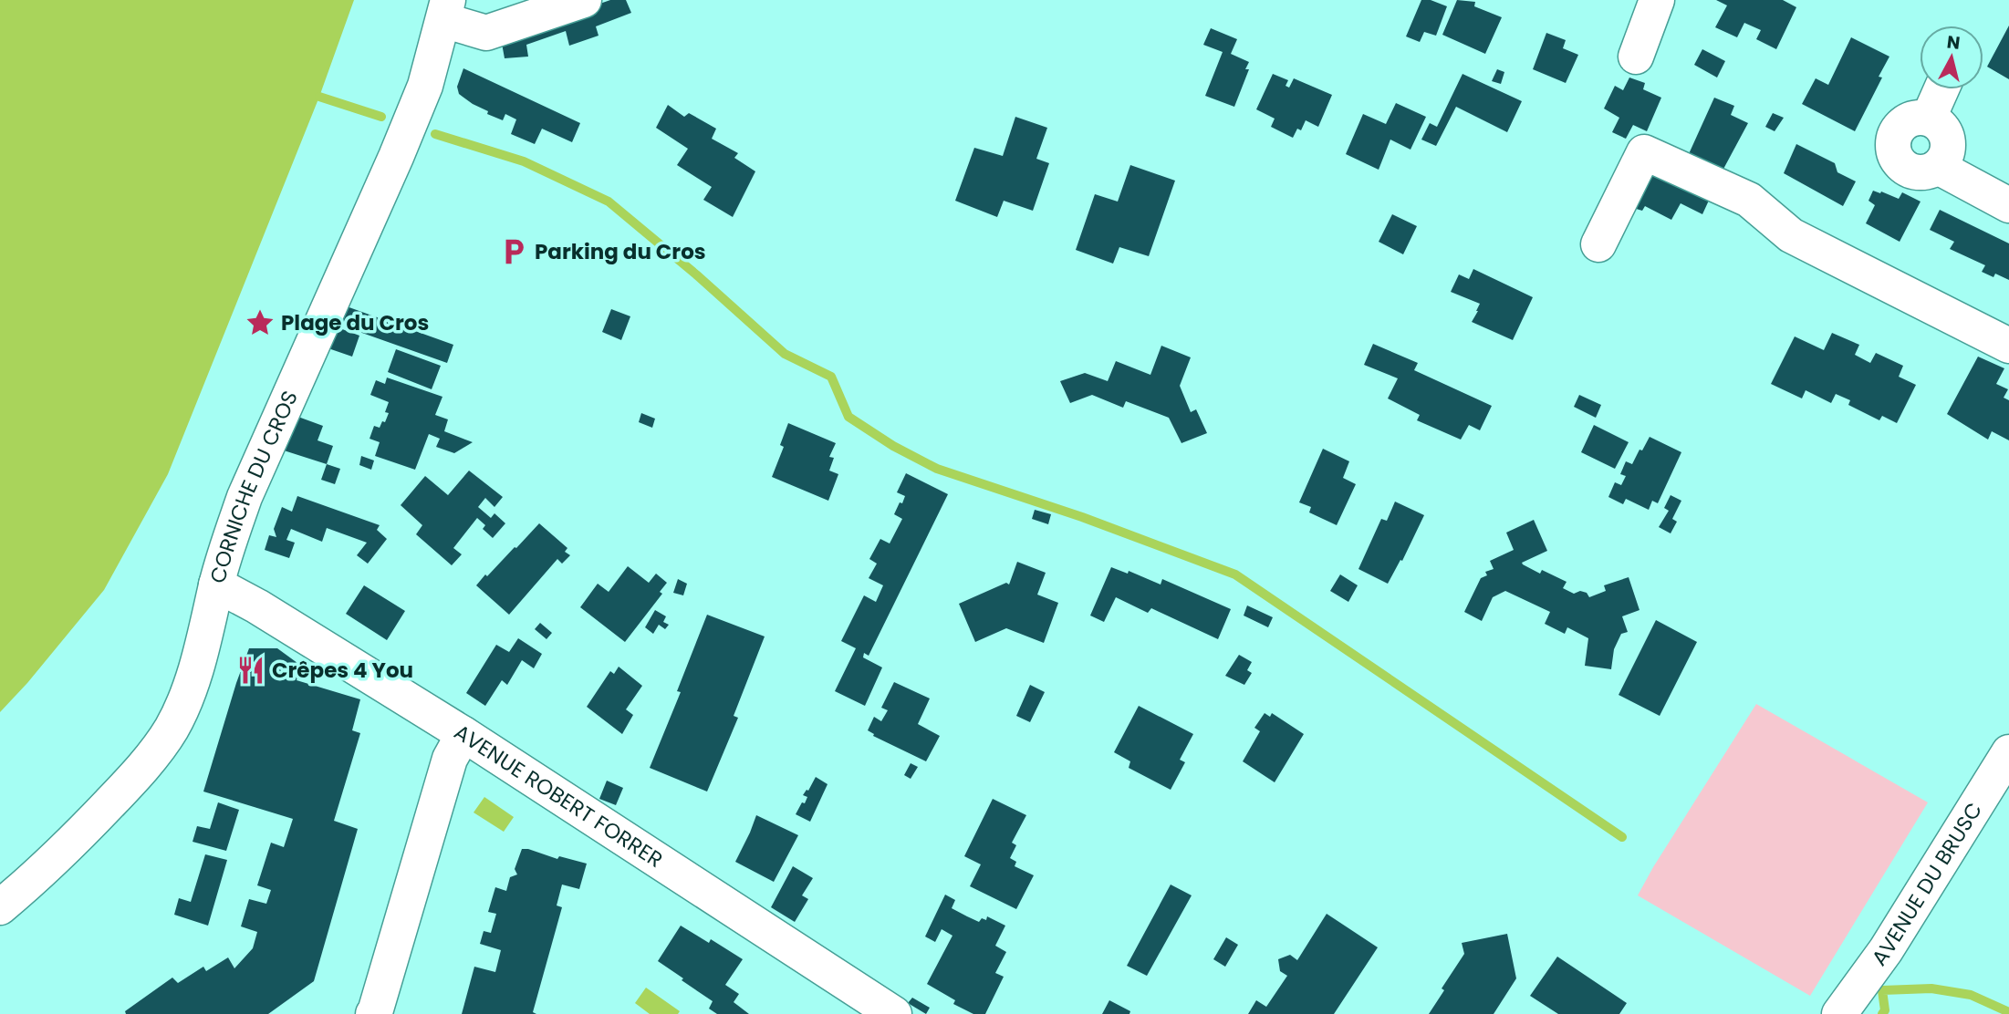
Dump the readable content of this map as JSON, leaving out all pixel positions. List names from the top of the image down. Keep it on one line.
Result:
{"streets":{"street":["CORNICHE DU CROS","AVENUE ROBERT FORRER","AVENUE DU BRUSC"]},"crossings":[["CORNICHE DU CROS","AVENUE ROBERT FORRER"]],"places":{"parking":["Parking du Cros"],"place":["Plage du Cros"],"restaurant":["Crêpes 4 You"]},"north":"top"}
